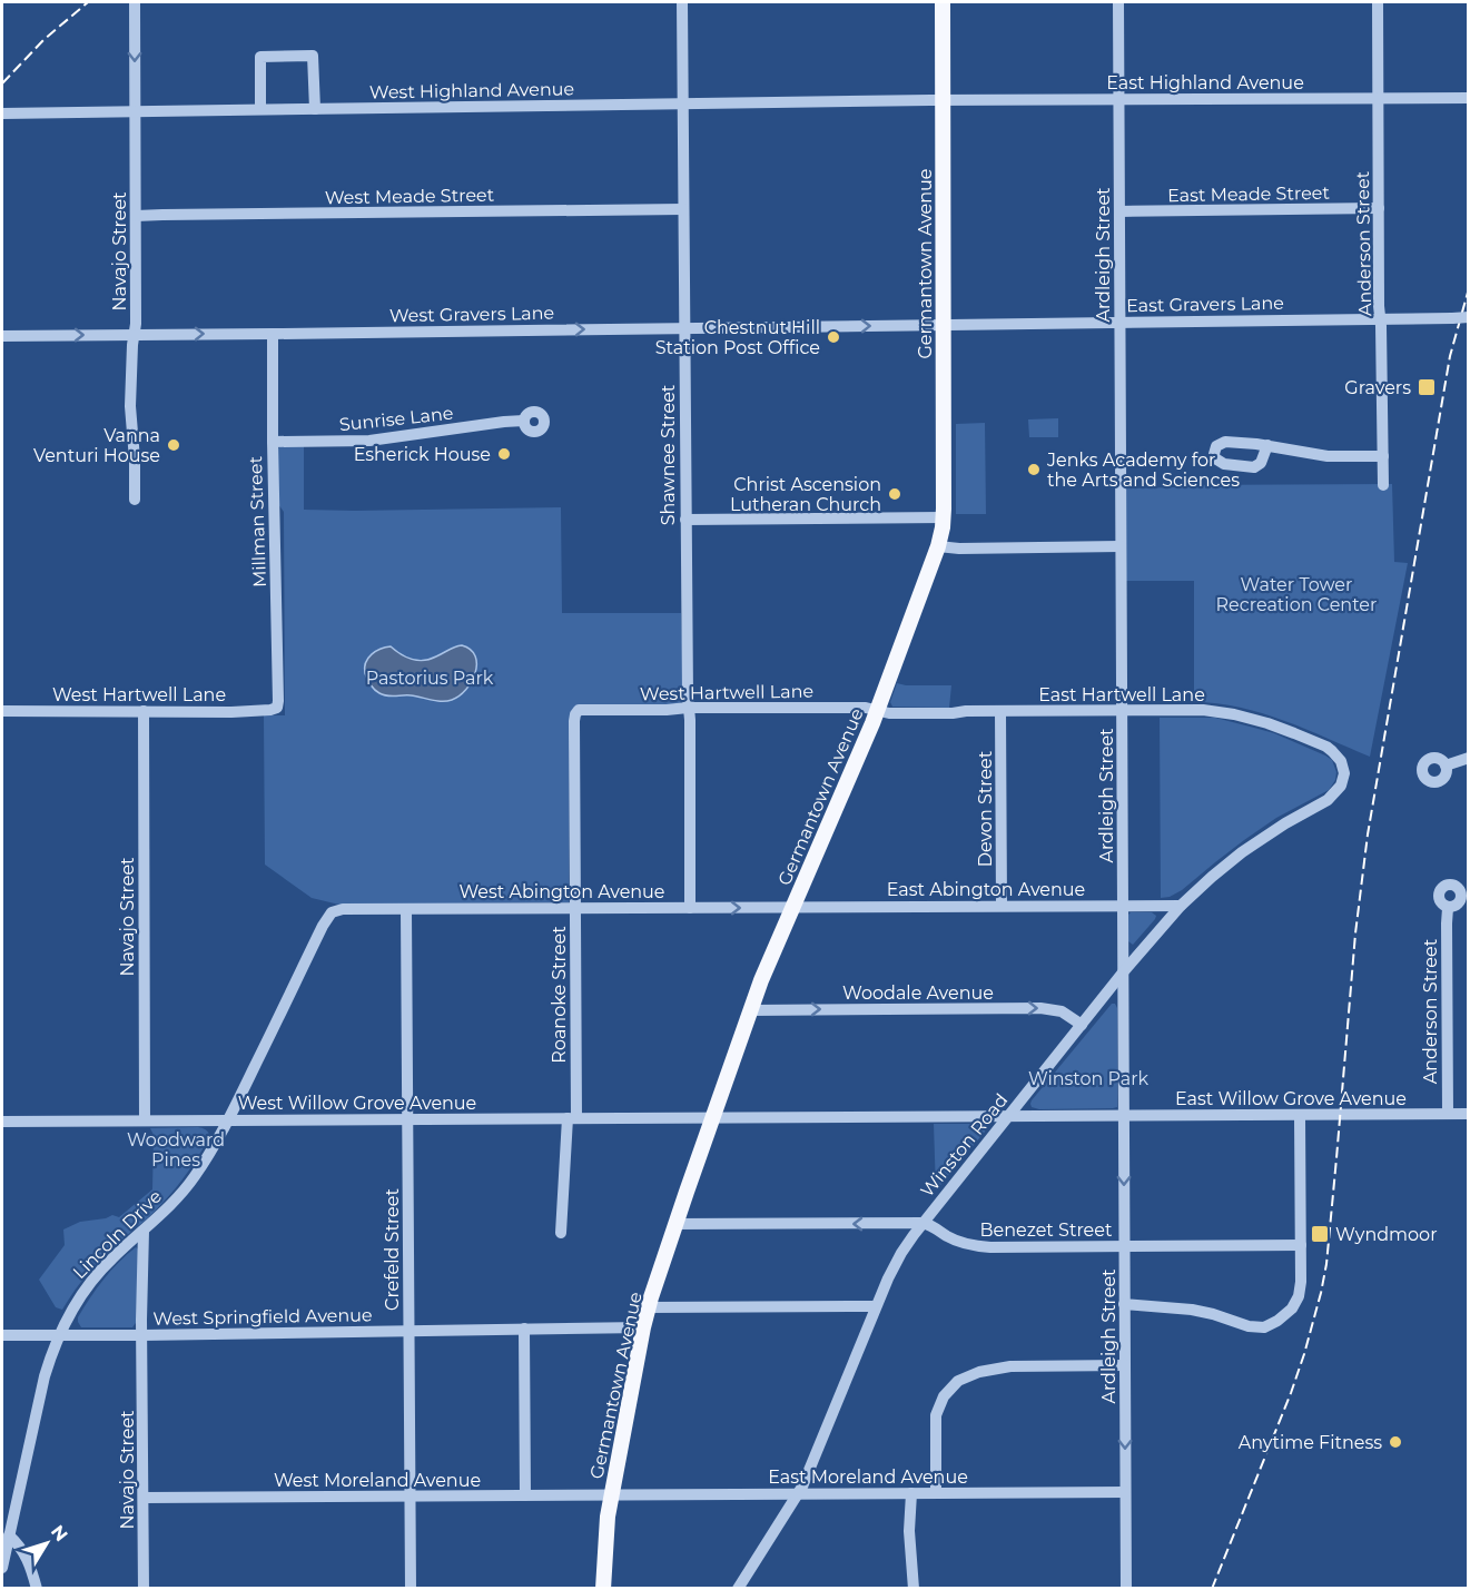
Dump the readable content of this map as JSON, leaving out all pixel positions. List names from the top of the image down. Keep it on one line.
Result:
{"streets":{"main road":["Germantown Avenue"],"street":["East Highland Avenue","West Highland Avenue","East Meade Street","West Meade Street","Anderson Street","Navajo Street","Ardleigh Street","East Gravers Lane","West Gravers Lane","Sunrise Lane","Shawnee Street","Millman Street","West Hartwell Lane","East Hartwell Lane","Devon Street","East Abington Avenue","West Abington Avenue","Woodale Avenue","Roanoke Street","East Willow Grove Avenue","West Willow Grove Avenue","Winston Road","Benezet Street","Lincoln Drive","Crefeld Street","West Springfield Avenue","East Moreland Avenue","West Moreland Avenue"]},"crossings":[["East Highland Avenue","West Highland Avenue"],["East Highland Avenue","Anderson Street"],["East Highland Avenue","Ardleigh Street"],["East Highland Avenue","Germantown Avenue"],["West Highland Avenue","Navajo Street"],["West Highland Avenue","Germantown Avenue"],["West Highland Avenue","Shawnee Street"],["East Meade Street","Anderson Street"],["East Meade Street","Ardleigh Street"],["West Meade Street","Navajo Street"],["West Meade Street","Shawnee Street"],["Anderson Street","East Gravers Lane"],["Anderson Street","East Willow Grove Avenue"],["Navajo Street","West Gravers Lane"],["Navajo Street","West Hartwell Lane"],["Navajo Street","West Willow Grove Avenue"],["Navajo Street","Lincoln Drive"],["Navajo Street","West Springfield Avenue"],["Navajo Street","West Moreland Avenue"],["Ardleigh Street","East Gravers Lane"],["Ardleigh Street","East Hartwell Lane"],["Ardleigh Street","East Abington Avenue"],["Ardleigh Street","East Willow Grove Avenue"],["Ardleigh Street","Winston Road"],["Ardleigh Street","Benezet Street"],["Ardleigh Street","East Moreland Avenue"],["Germantown Avenue","East Gravers Lane"],["Germantown Avenue","West Gravers Lane"],["Germantown Avenue","West Hartwell Lane"],["Germantown Avenue","East Hartwell Lane"],["Germantown Avenue","East Abington Avenue"],["Germantown Avenue","West Abington Avenue"],["Germantown Avenue","Woodale Avenue"],["Germantown Avenue","East Willow Grove Avenue"],["Germantown Avenue","West Willow Grove Avenue"],["Germantown Avenue","Benezet Street"],["Germantown Avenue","West Springfield Avenue"],["Germantown Avenue","East Moreland Avenue"],["Germantown Avenue","West Moreland Avenue"],["East Gravers Lane","West Gravers Lane"],["West Gravers Lane","Shawnee Street"],["West Gravers Lane","Millman Street"],["Sunrise Lane","Millman Street"],["Shawnee Street","West Hartwell Lane"],["Shawnee Street","West Abington Avenue"],["Millman Street","West Hartwell Lane"],["West Hartwell Lane","East Hartwell Lane"],["West Hartwell Lane","Roanoke Street"],["East Hartwell Lane","Devon Street"],["East Hartwell Lane","Winston Road"],["Devon Street","East Abington Avenue"],["East Abington Avenue","West Abington Avenue"],["East Abington Avenue","Winston Road"],["West Abington Avenue","Roanoke Street"],["West Abington Avenue","Lincoln Drive"],["West Abington Avenue","Crefeld Street"],["Woodale Avenue","Winston Road"],["Roanoke Street","West Willow Grove Avenue"],["East Willow Grove Avenue","West Willow Grove Avenue"],["East Willow Grove Avenue","Winston Road"],["West Willow Grove Avenue","Lincoln Drive"],["West Willow Grove Avenue","Crefeld Street"],["Winston Road","Benezet Street"],["Winston Road","East Moreland Avenue"],["Lincoln Drive","West Springfield Avenue"],["Crefeld Street","West Springfield Avenue"],["Crefeld Street","West Moreland Avenue"],["East Moreland Avenue","West Moreland Avenue"]],"one_way":["West Gravers Lane","Woodale Avenue"],"parks":["Water Tower Recreation Center","Pastorius Park","Winston Park","Woodward Pines"],"places":{"other":["Chestnut Hill Station Post Office","Vanna Venturi House","Esherick House","Jenks Academy for the Arts and Sciences","Christ Ascension Lutheran Church","Anytime Fitness"],"transit":["Gravers","Wyndmoor"]},"north":"top right"}
